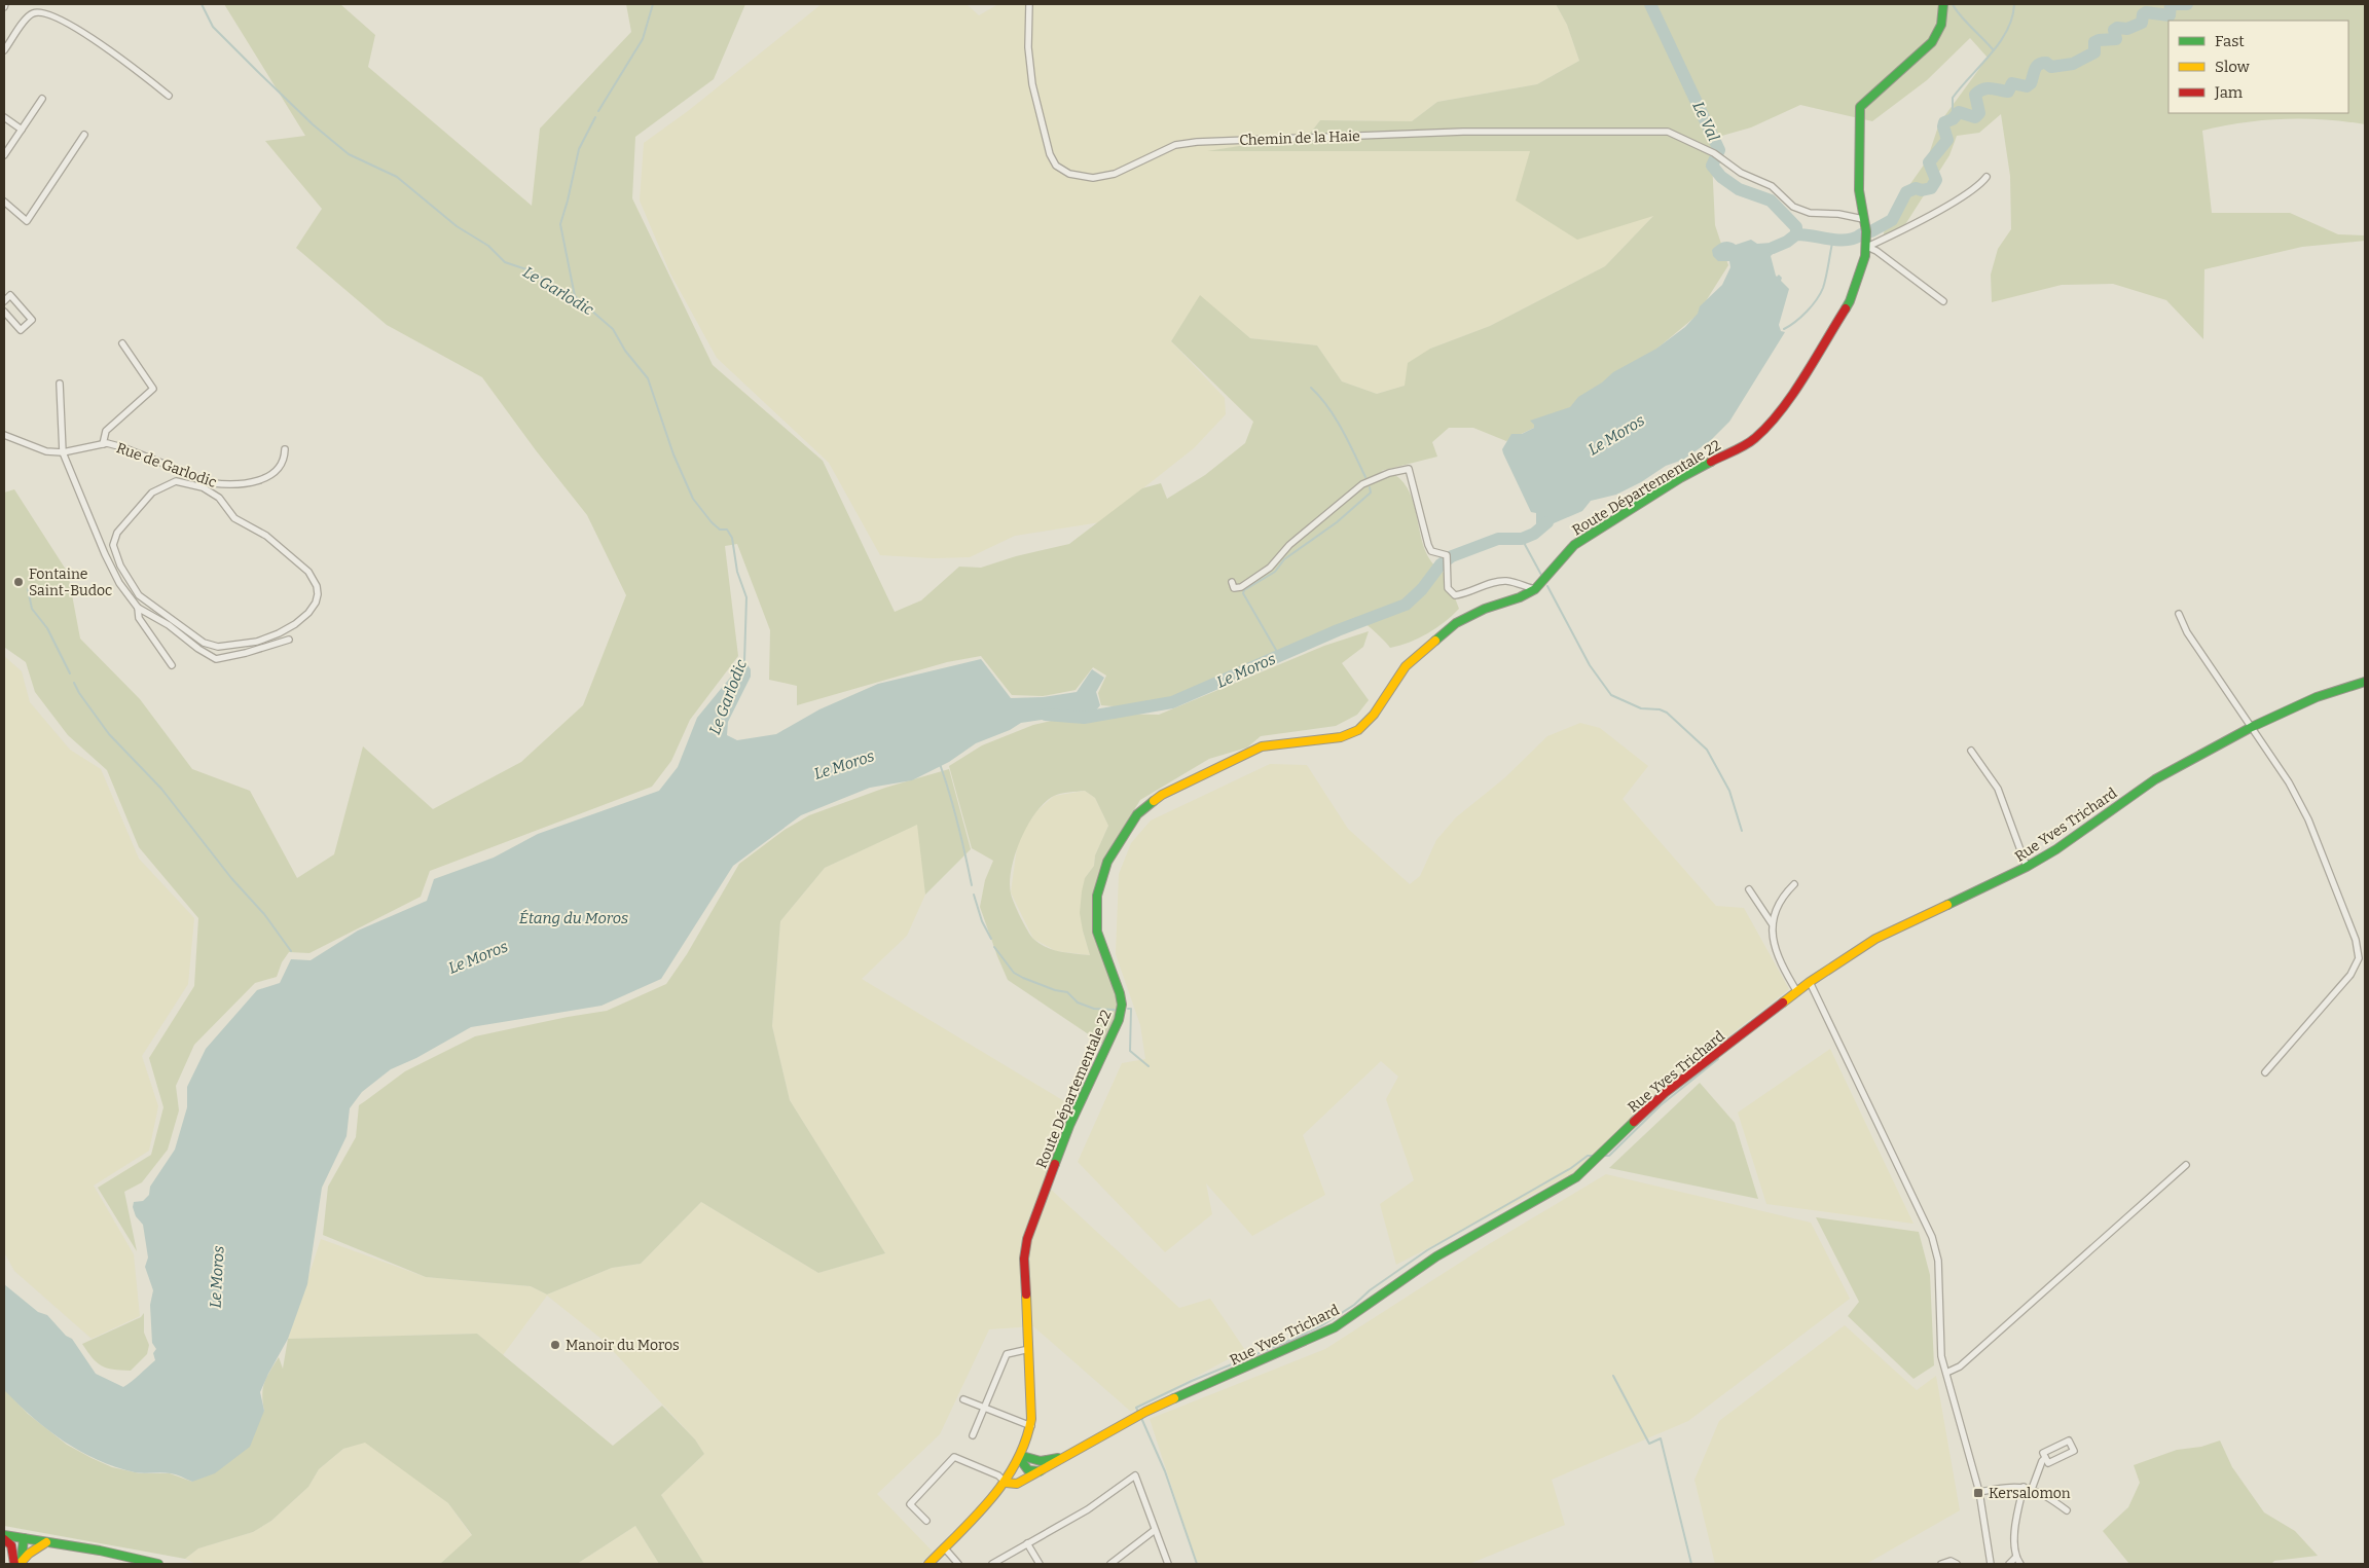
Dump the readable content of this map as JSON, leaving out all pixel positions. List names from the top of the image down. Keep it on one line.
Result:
{"streets":{"main road":["Route Départementale 22","Rue Yves Trichard"],"street":["Chemin de la Haie","Rue de Garlodic"]},"crossings":[["Chemin de la Haie","Route Départementale 22"]],"water":["Le Val","Le Garlodic","Le Moros","Étang du Moros"],"places":{"other":["Fontaine Saint-Budoc","Manoir du Moros"],"transit":["Kersalomon"]},"legend":["Fast","Slow","Jam"]}
